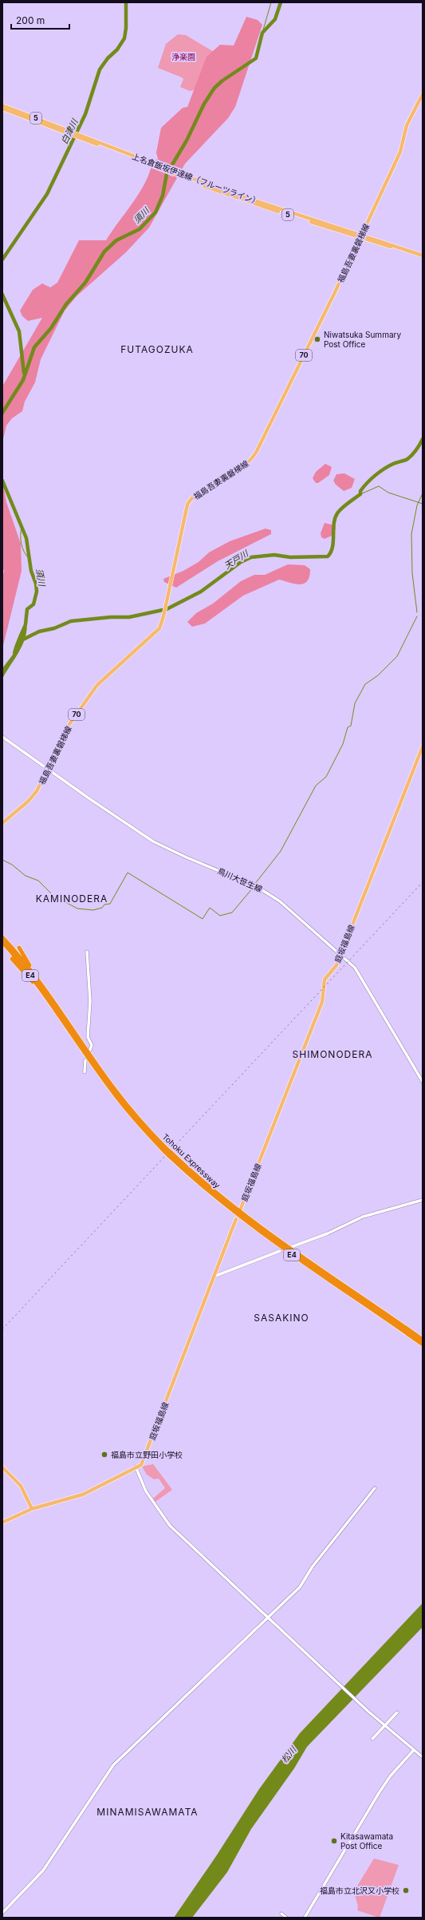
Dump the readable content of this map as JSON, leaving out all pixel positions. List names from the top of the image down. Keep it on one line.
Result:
{"streets":{"highway":["E4","Tohoku Expressway"],"main road":["5","上名倉飯坂伊達線（フルーツライン）","福島吾妻裏磐梯線","70","庭坂福島線"],"street":["鳥川大笹生線"]},"crossings":[["上名倉飯坂伊達線（フルーツライン）","福島吾妻裏磐梯線"],["福島吾妻裏磐梯線","鳥川大笹生線"],["鳥川大笹生線","庭坂福島線"]],"districts":["FUTAGOZUKA","KAMINODERA","SHIMONODERA","SASAKINO","MINAMISAWAMATA"],"water":["白津川","須川","天戸川","松川"],"parks":["浄楽園"],"places":["Niwatsuka Summary Post Office","福島市立野田小学校","Kitasawamata Post Office","福島市立北沢又小学校"],"scale_bar":"200 m"}
